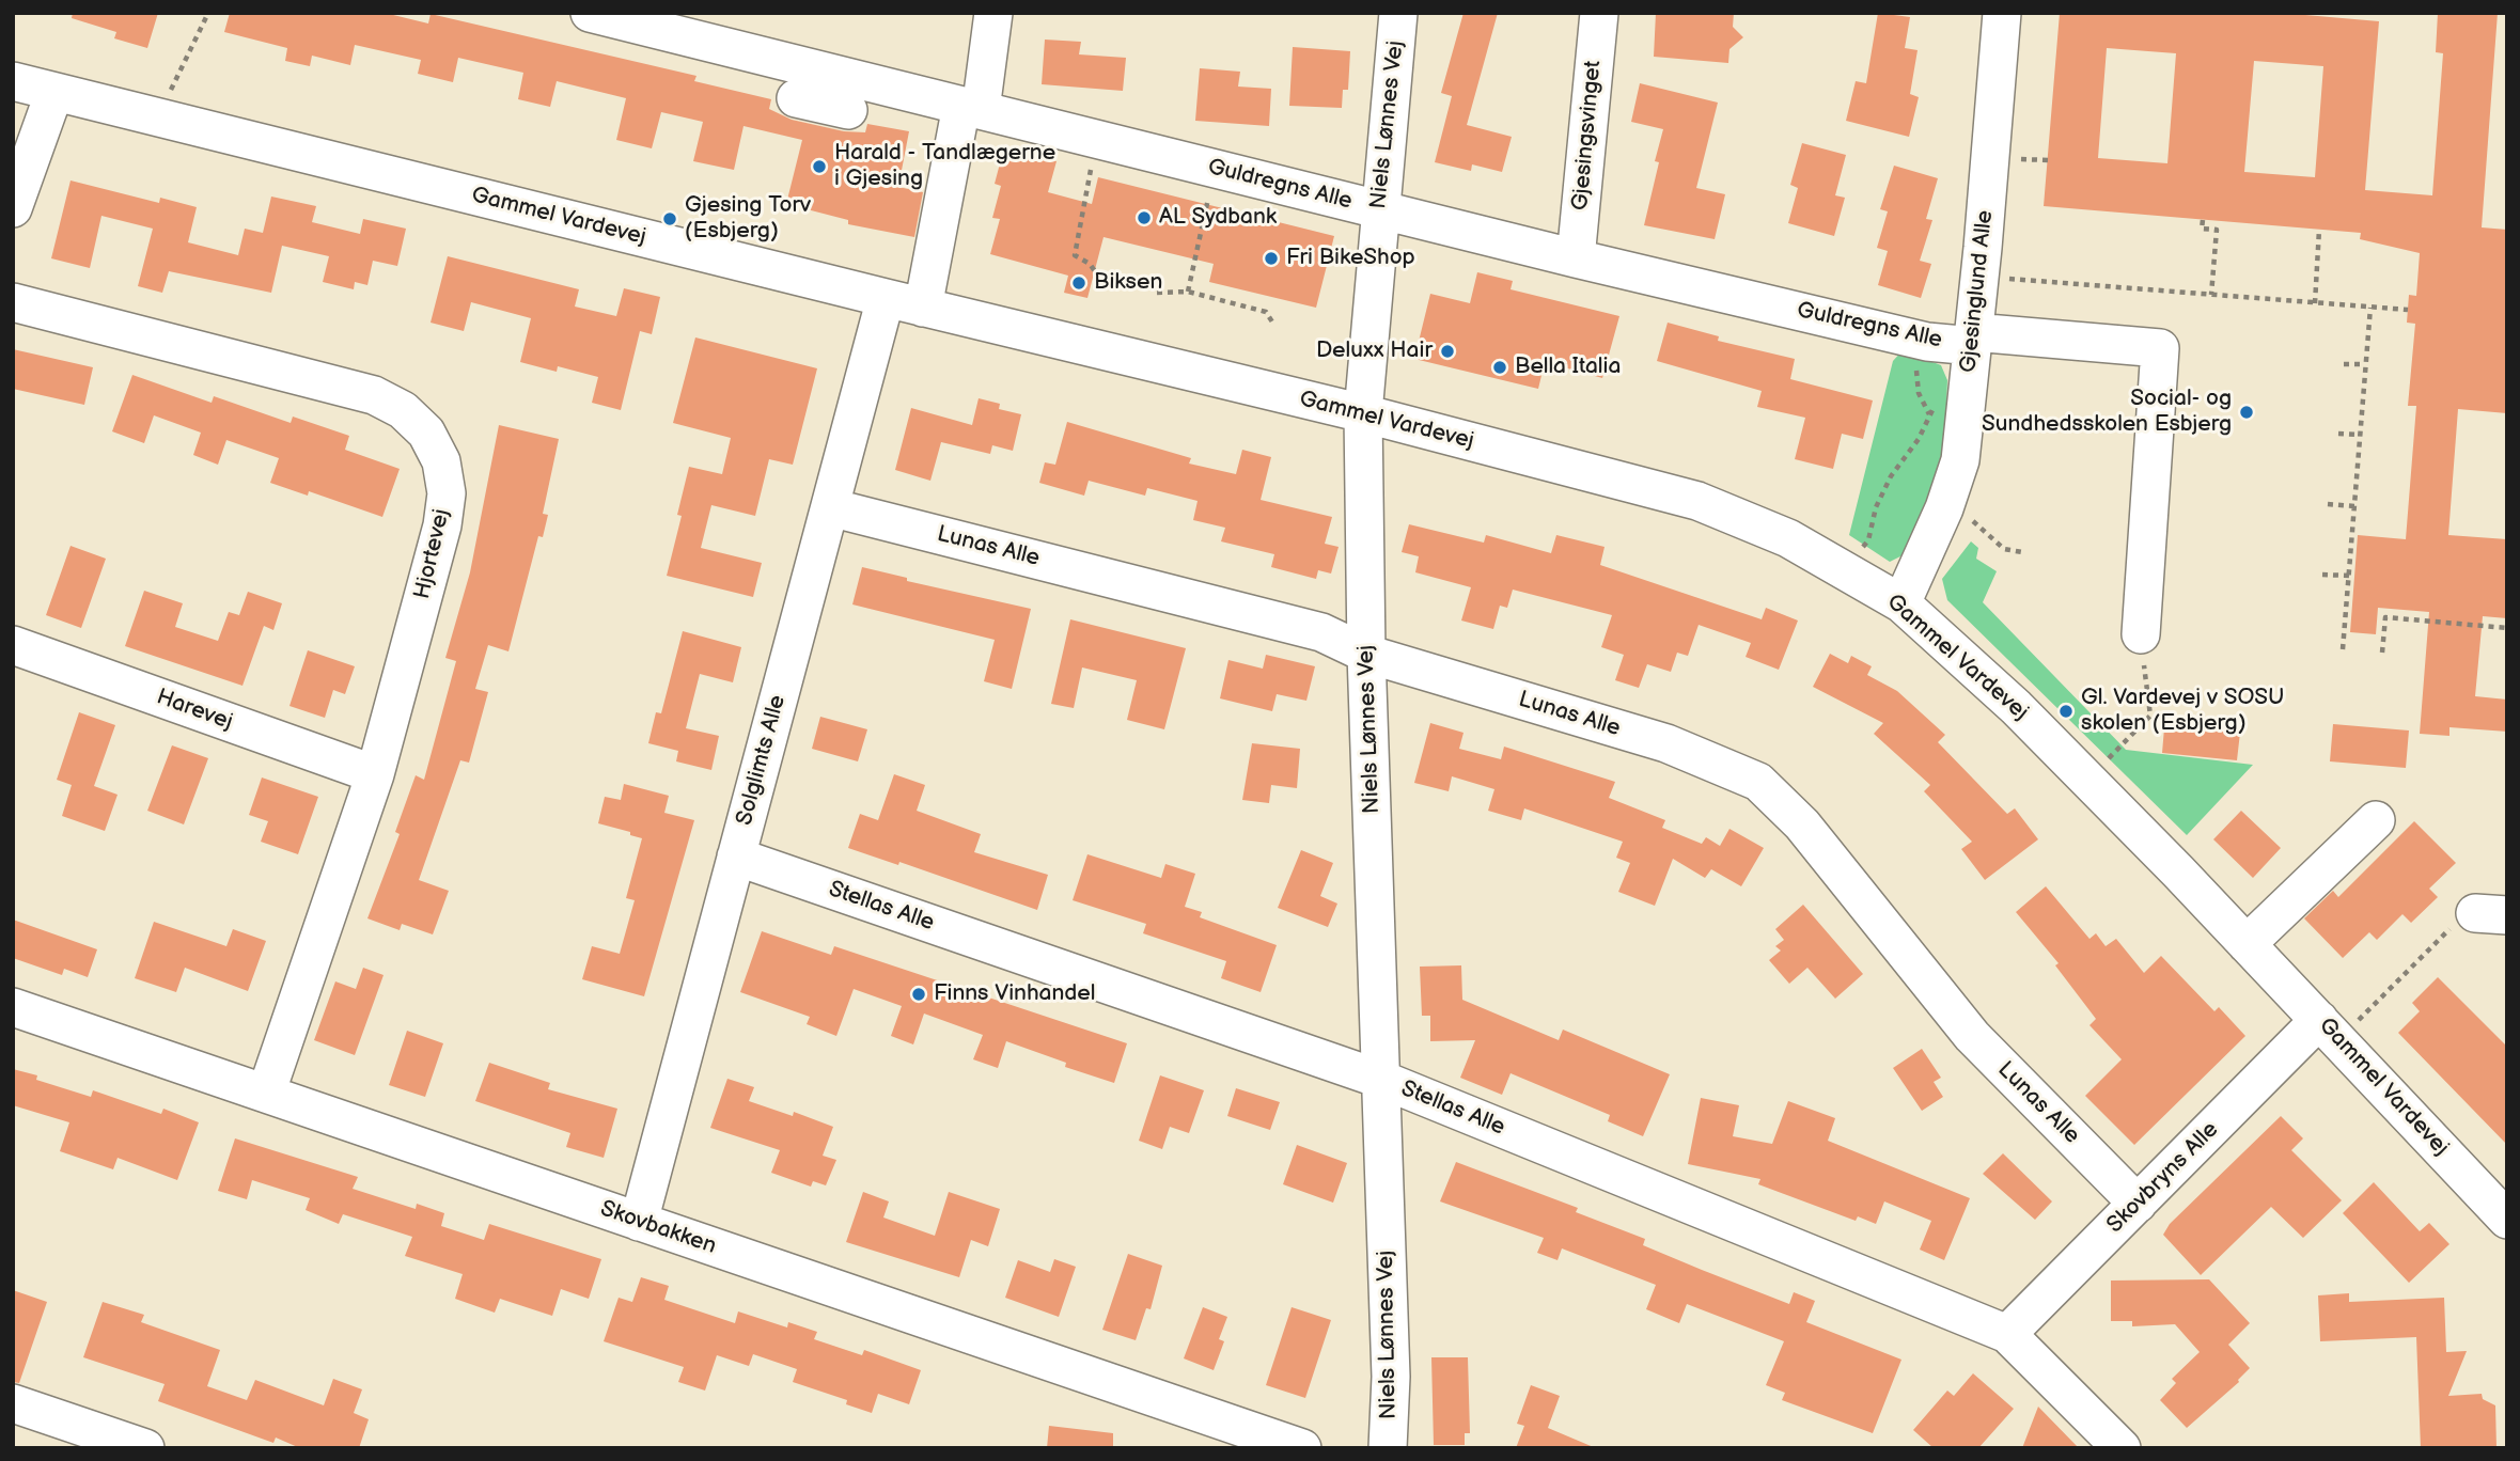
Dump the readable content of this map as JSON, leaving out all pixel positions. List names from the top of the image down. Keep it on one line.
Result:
{"streets":{"street":["Niels Lønnes Vej","Gjesingsvinget","Guldregns Alle","Gammel Vardevej","Gjesinglund Alle","Lunas Alle","Hjortevej","Harevej","Solglimts Alle","Stellas Alle","Skovbryns Alle","Skovbakken"]},"crossings":[["Niels Lønnes Vej","Guldregns Alle"],["Niels Lønnes Vej","Gammel Vardevej"],["Niels Lønnes Vej","Lunas Alle"],["Niels Lønnes Vej","Stellas Alle"],["Gjesingsvinget","Guldregns Alle"],["Guldregns Alle","Gjesinglund Alle"],["Gammel Vardevej","Gjesinglund Alle"],["Gammel Vardevej","Solglimts Alle"],["Gammel Vardevej","Skovbryns Alle"],["Lunas Alle","Solglimts Alle"],["Lunas Alle","Skovbryns Alle"],["Hjortevej","Harevej"],["Hjortevej","Skovbakken"],["Solglimts Alle","Stellas Alle"],["Solglimts Alle","Skovbakken"],["Stellas Alle","Skovbryns Alle"]],"places":["Harald - Tandlægerne i Gjesing","AL Sydbank","Gjesing Torv (Esbjerg)","Fri BikeShop","Biksen","Deluxx Hair","Bella Italia","Social- og Sundhedsskolen Esbjerg","Gl. Vardevej v SOSU skolen (Esbjerg)","Finns Vinhandel"]}
